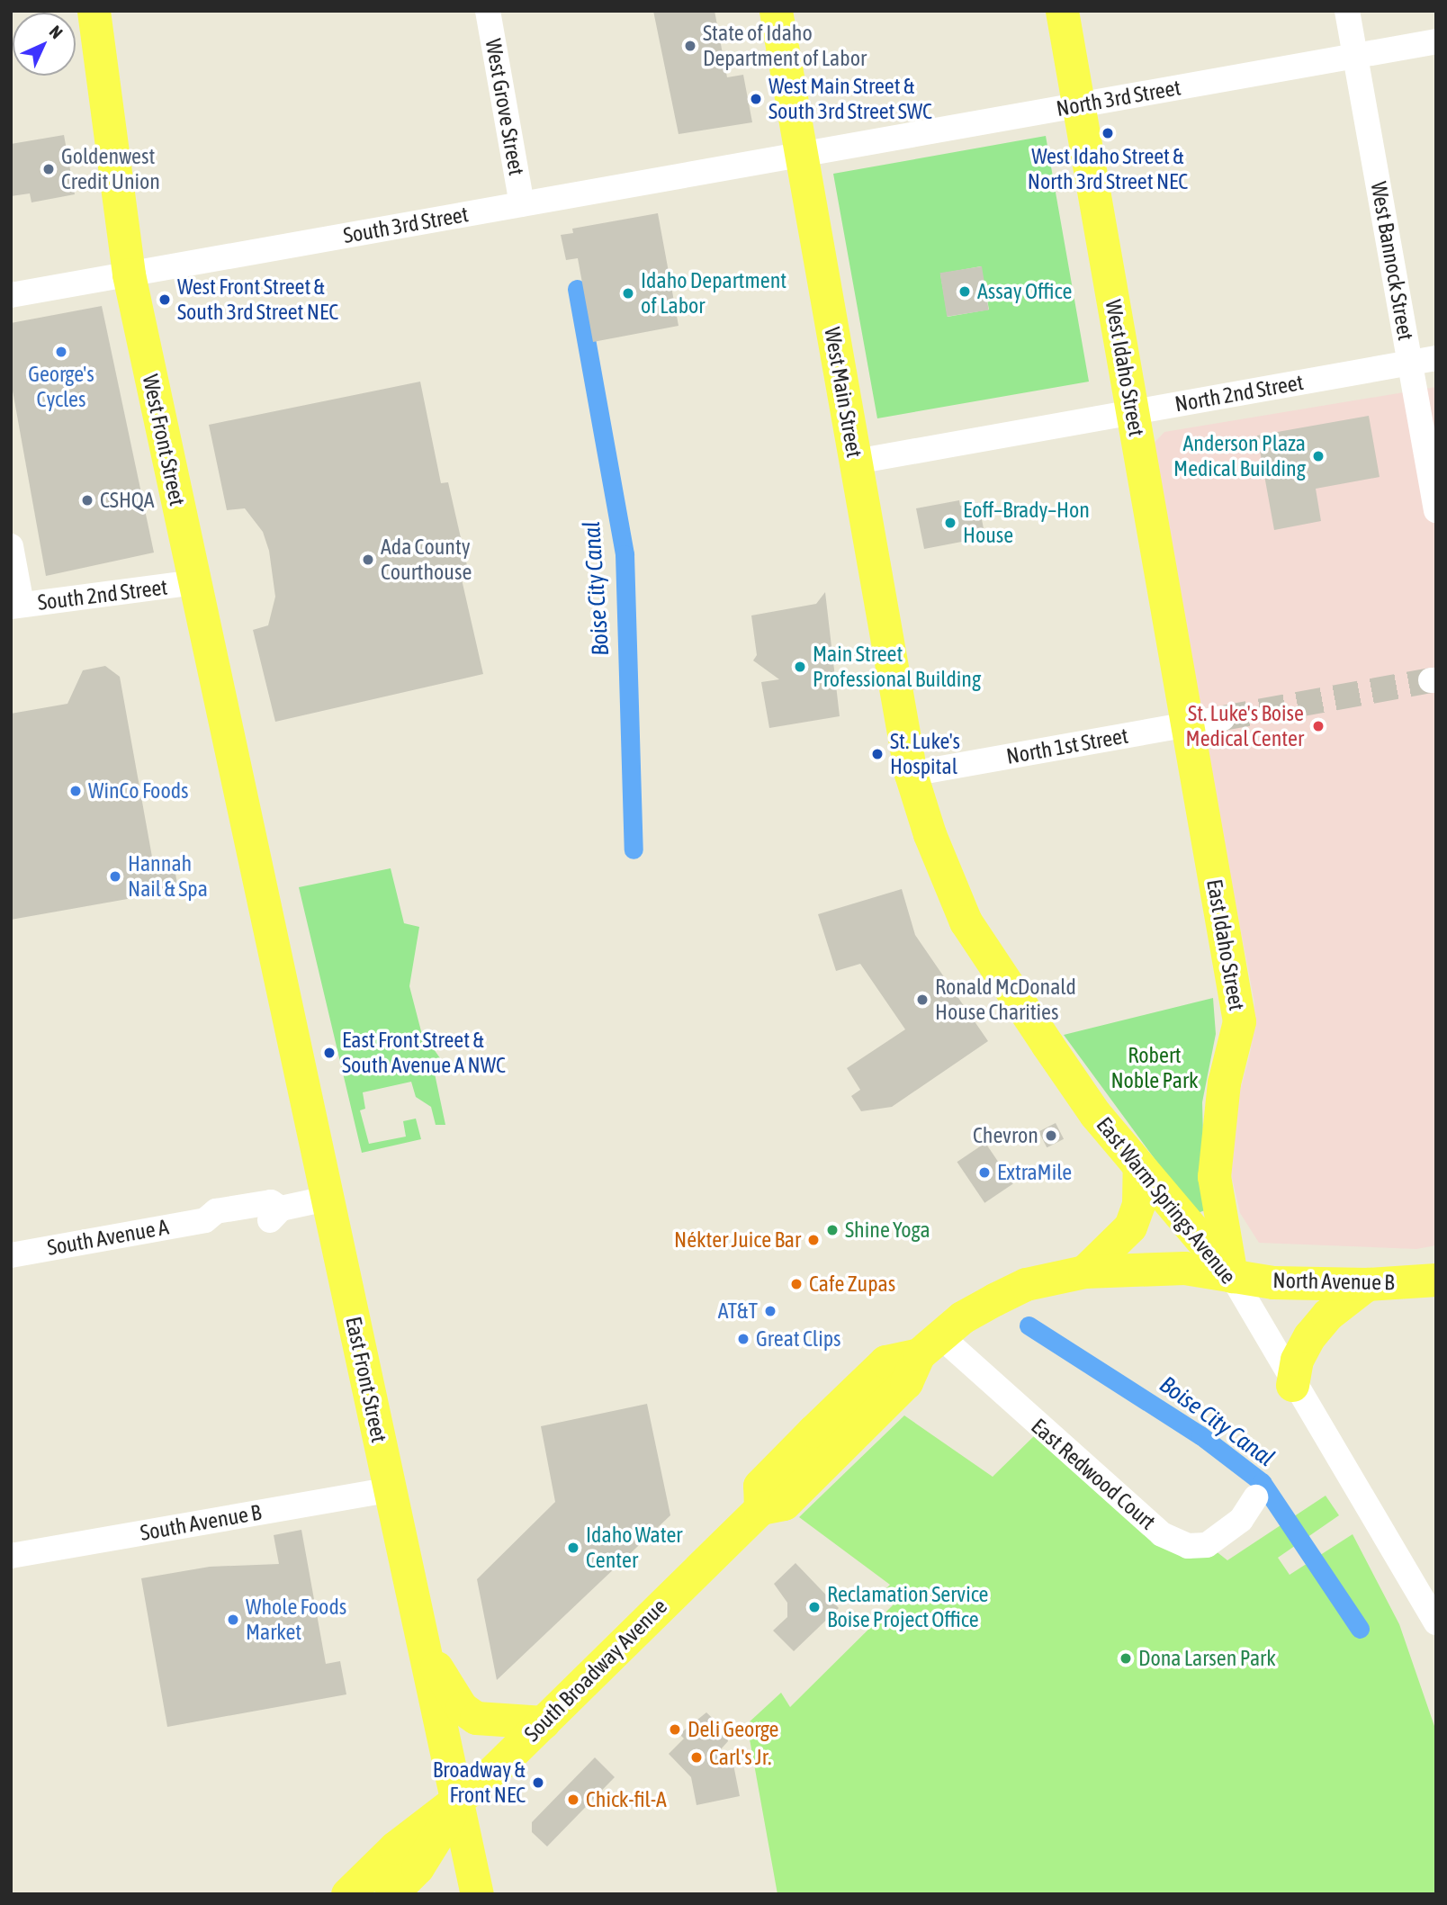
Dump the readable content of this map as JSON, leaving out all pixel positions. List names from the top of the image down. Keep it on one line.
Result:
{"streets":{"main road":["West Idaho Street","West Main Street","West Front Street","East Idaho Street","East Warm Springs Avenue","North Avenue B","East Front Street","South Broadway Avenue"],"street":["North 3rd Street","West Grove Street","South 3rd Street","West Bannock Street","North 2nd Street","South 2nd Street","North 1st Street","South Avenue A","East Redwood Court","South Avenue B"]},"crossings":[["North 3rd Street","South 3rd Street"],["North 3rd Street","West Bannock Street"],["North 3rd Street","West Idaho Street"],["North 3rd Street","West Main Street"],["West Grove Street","South 3rd Street"],["South 3rd Street","West Main Street"],["South 3rd Street","West Front Street"],["West Bannock Street","North 2nd Street"],["West Idaho Street","North 2nd Street"],["West Idaho Street","North 1st Street"],["West Idaho Street","East Idaho Street"],["West Main Street","North 2nd Street"],["West Main Street","North 1st Street"],["West Main Street","East Warm Springs Avenue"],["West Front Street","South 2nd Street"],["West Front Street","East Front Street"],["North 1st Street","East Idaho Street"],["North 1st Street","East Warm Springs Avenue"],["East Idaho Street","East Warm Springs Avenue"],["East Idaho Street","North Avenue B"],["East Idaho Street","South Broadway Avenue"],["East Warm Springs Avenue","North Avenue B"],["East Warm Springs Avenue","South Broadway Avenue"],["South Avenue A","East Front Street"],["North Avenue B","South Broadway Avenue"],["East Front Street","South Avenue B"],["East Front Street","South Broadway Avenue"],["East Redwood Court","South Broadway Avenue"]],"water":["Boise City Canal"],"parks":["Robert Noble Park"],"places":["State of Idaho Department of Labor","West Main Street & South 3rd Street SWC","West Idaho Street & North 3rd Street NEC","Goldenwest Credit Union","Assay Office","Idaho Department of Labor","West Front Street & South 3rd Street NEC","George's Cycles","Anderson Plaza Medical Building","CSHQA","Eoff–Brady–Hon House","Ada County Courthouse","Main Street Professional Building","St. Luke's Boise Medical Center","St. Luke's Hospital","WinCo Foods","Hannah Nail & Spa","Ronald McDonald House Charities","East Front Street & South Avenue A NWC","Chevron","ExtraMile","Shine Yoga","Nékter Juice Bar","Cafe Zupas","AT&T","Great Clips","Idaho Water Center","Reclamation Service Boise Project Office","Whole Foods Market","Dona Larsen Park","Deli George","Carl's Jr.","Broadway & Front NEC","Chick-fil-A"],"north":"top right"}
